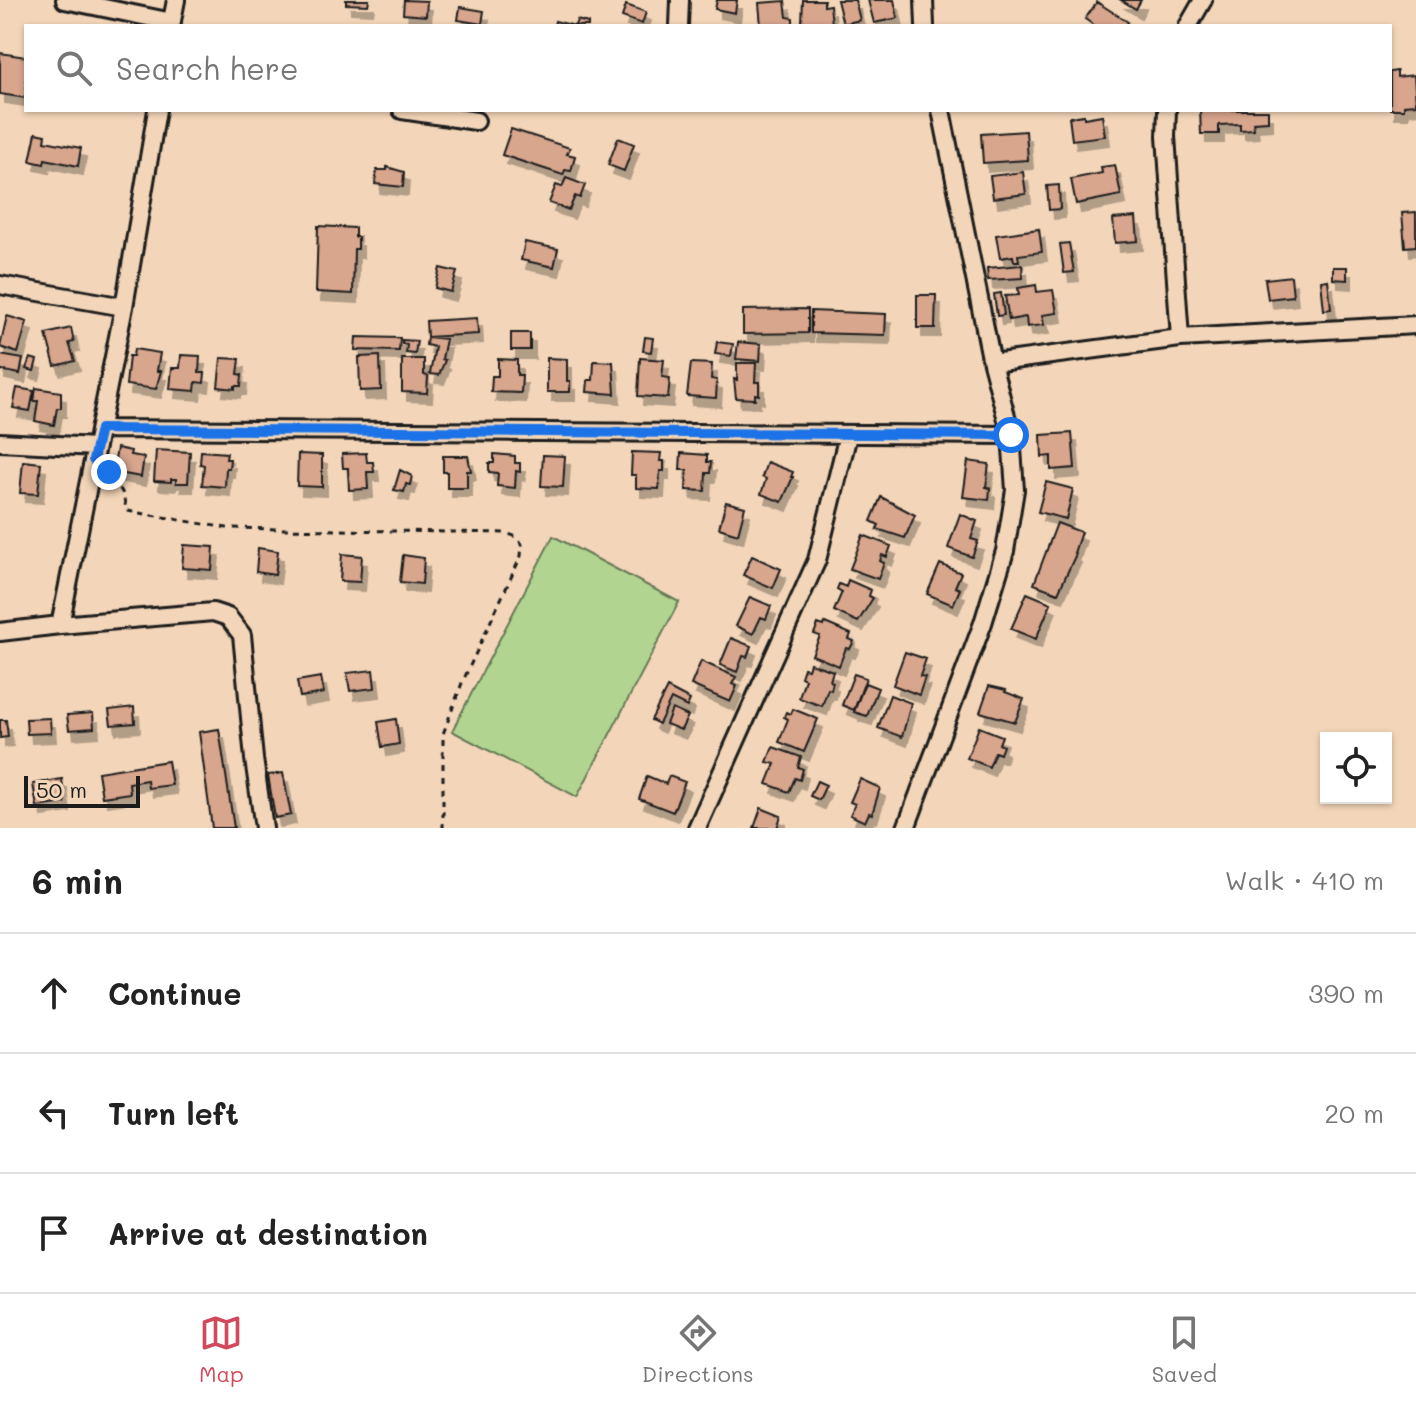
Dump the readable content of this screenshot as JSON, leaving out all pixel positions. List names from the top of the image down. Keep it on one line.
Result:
{"scale_bar":"50 m","page":{"search":"Search here","scale":"50 m","heading":["6 min","Walk · 410 m"],"list":[["Continue","390 m"],["Turn left","20 m"],"Arrive at destination"],"nav":["Map","Directions","Saved"]}}
